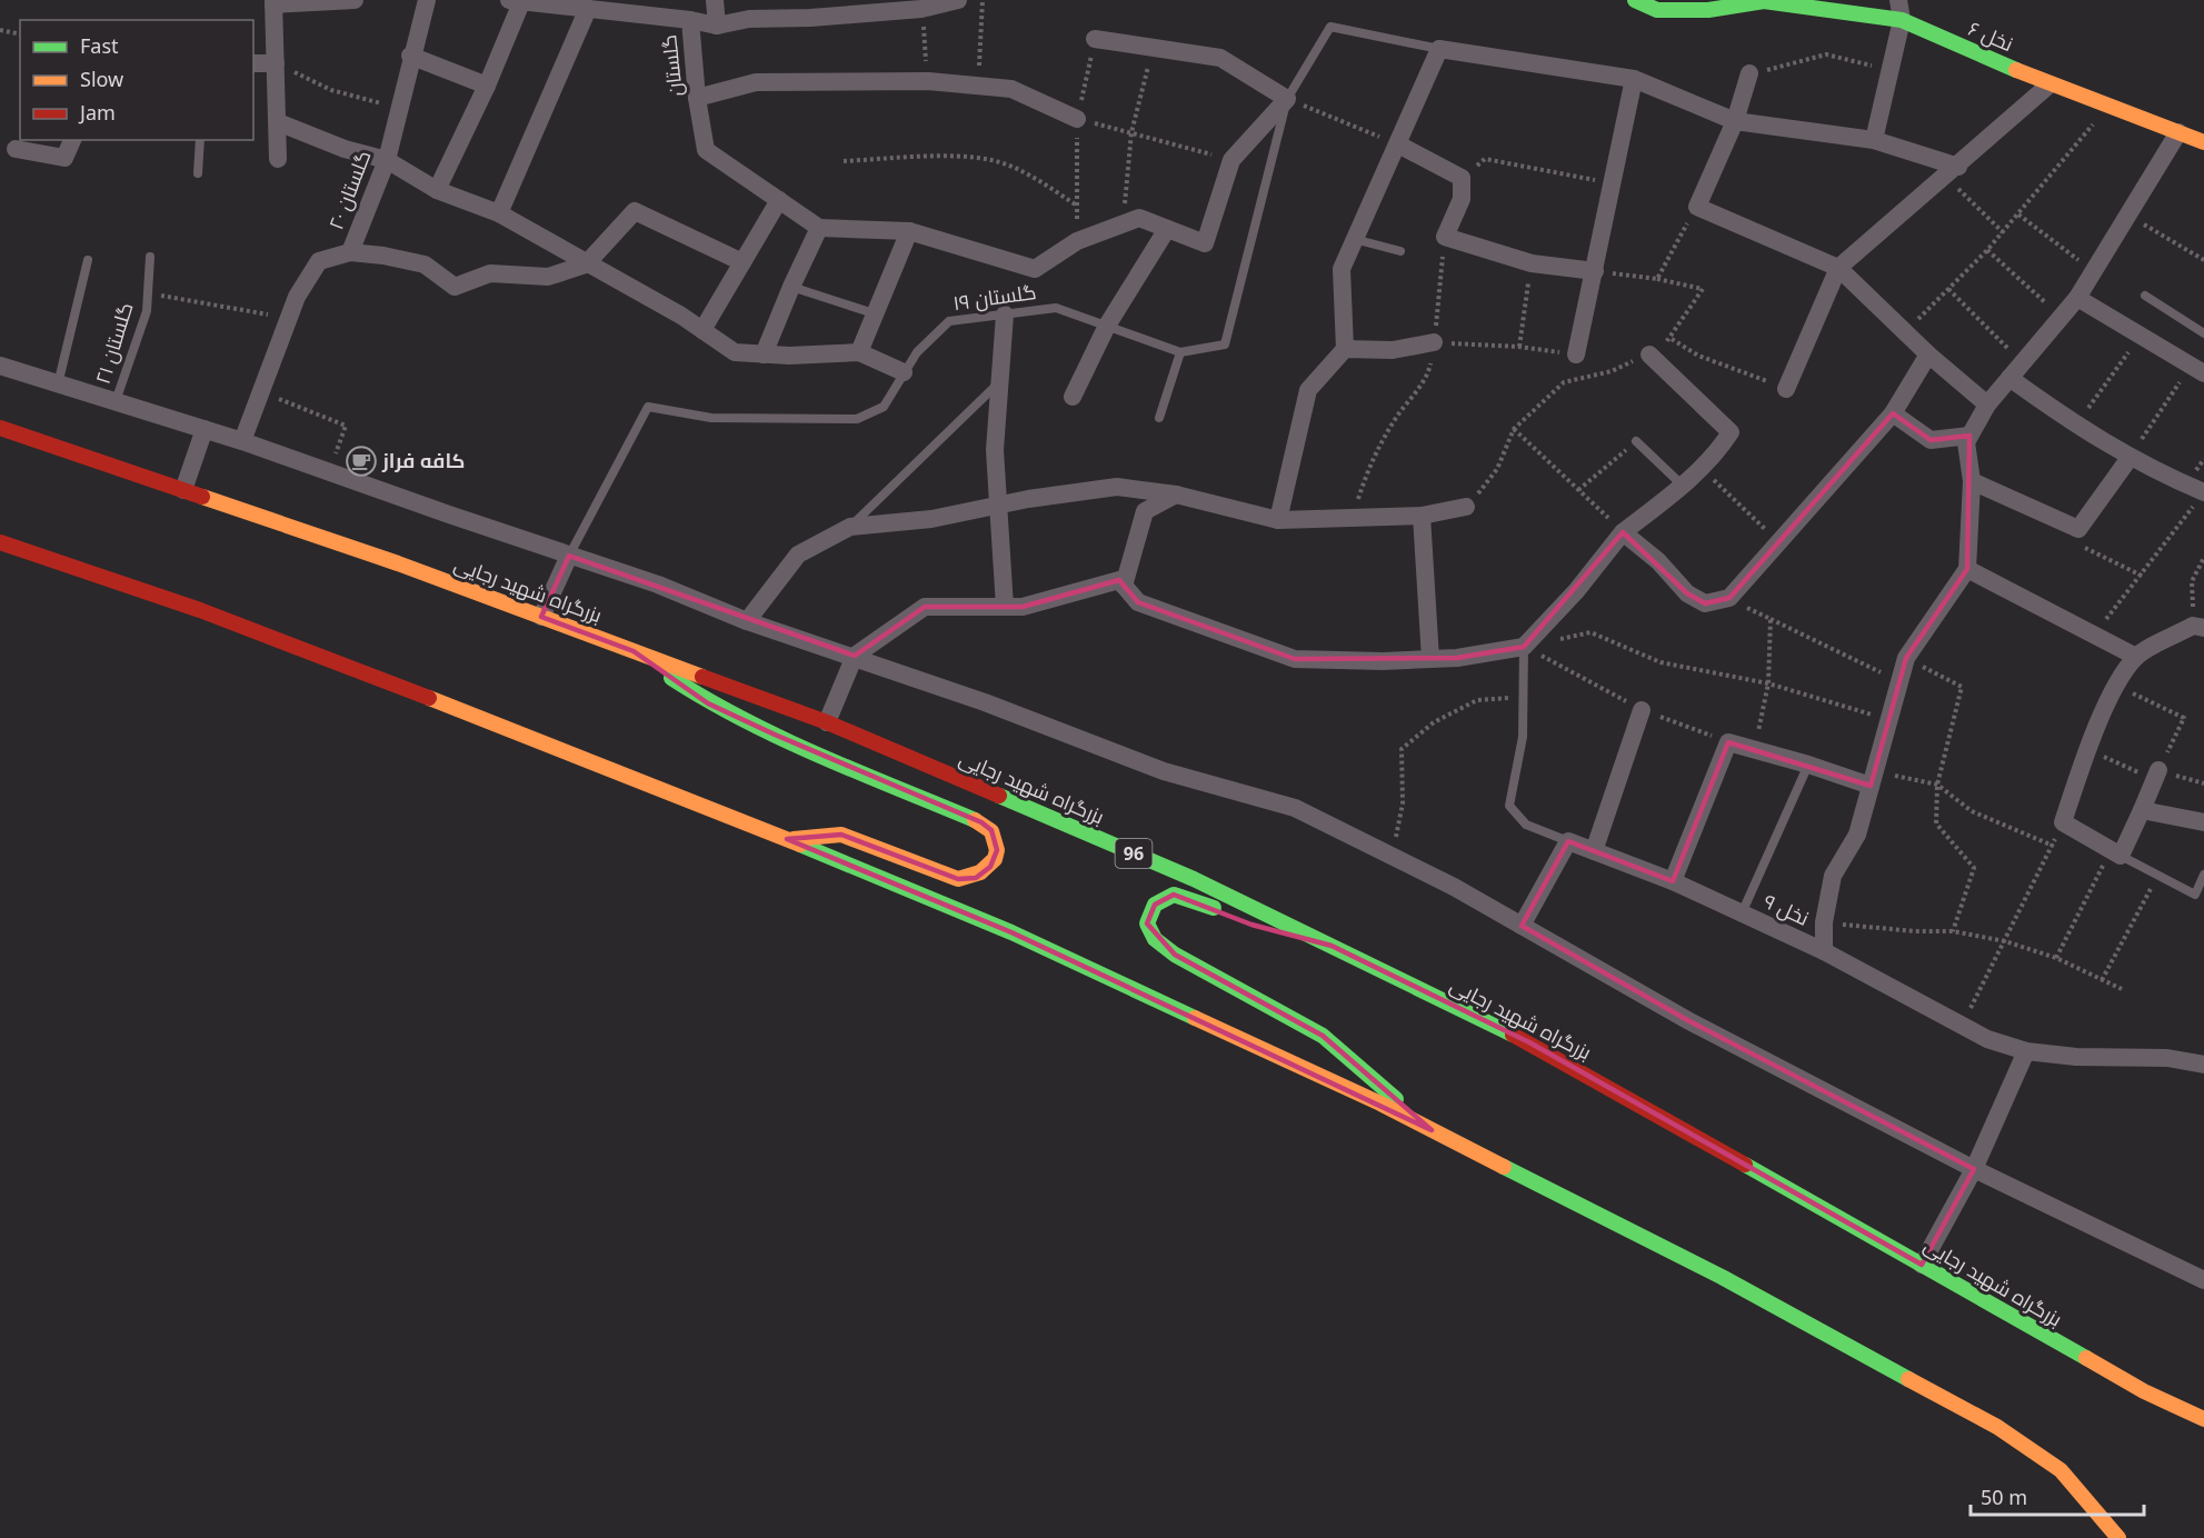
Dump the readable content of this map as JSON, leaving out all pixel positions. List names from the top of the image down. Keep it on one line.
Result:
{"streets":{"main road":["نخل ۶","بزرگراه شهید رجایی","96"],"street":["گلستان","گلستان ۲۰","نخل ۹"],"lane":["گلستان ۱۹","گلستان ۲۱"]},"places":{"cafe":["کافه فراز"]},"legend":["Fast","Slow","Jam"],"scale_bar":"50 m"}
